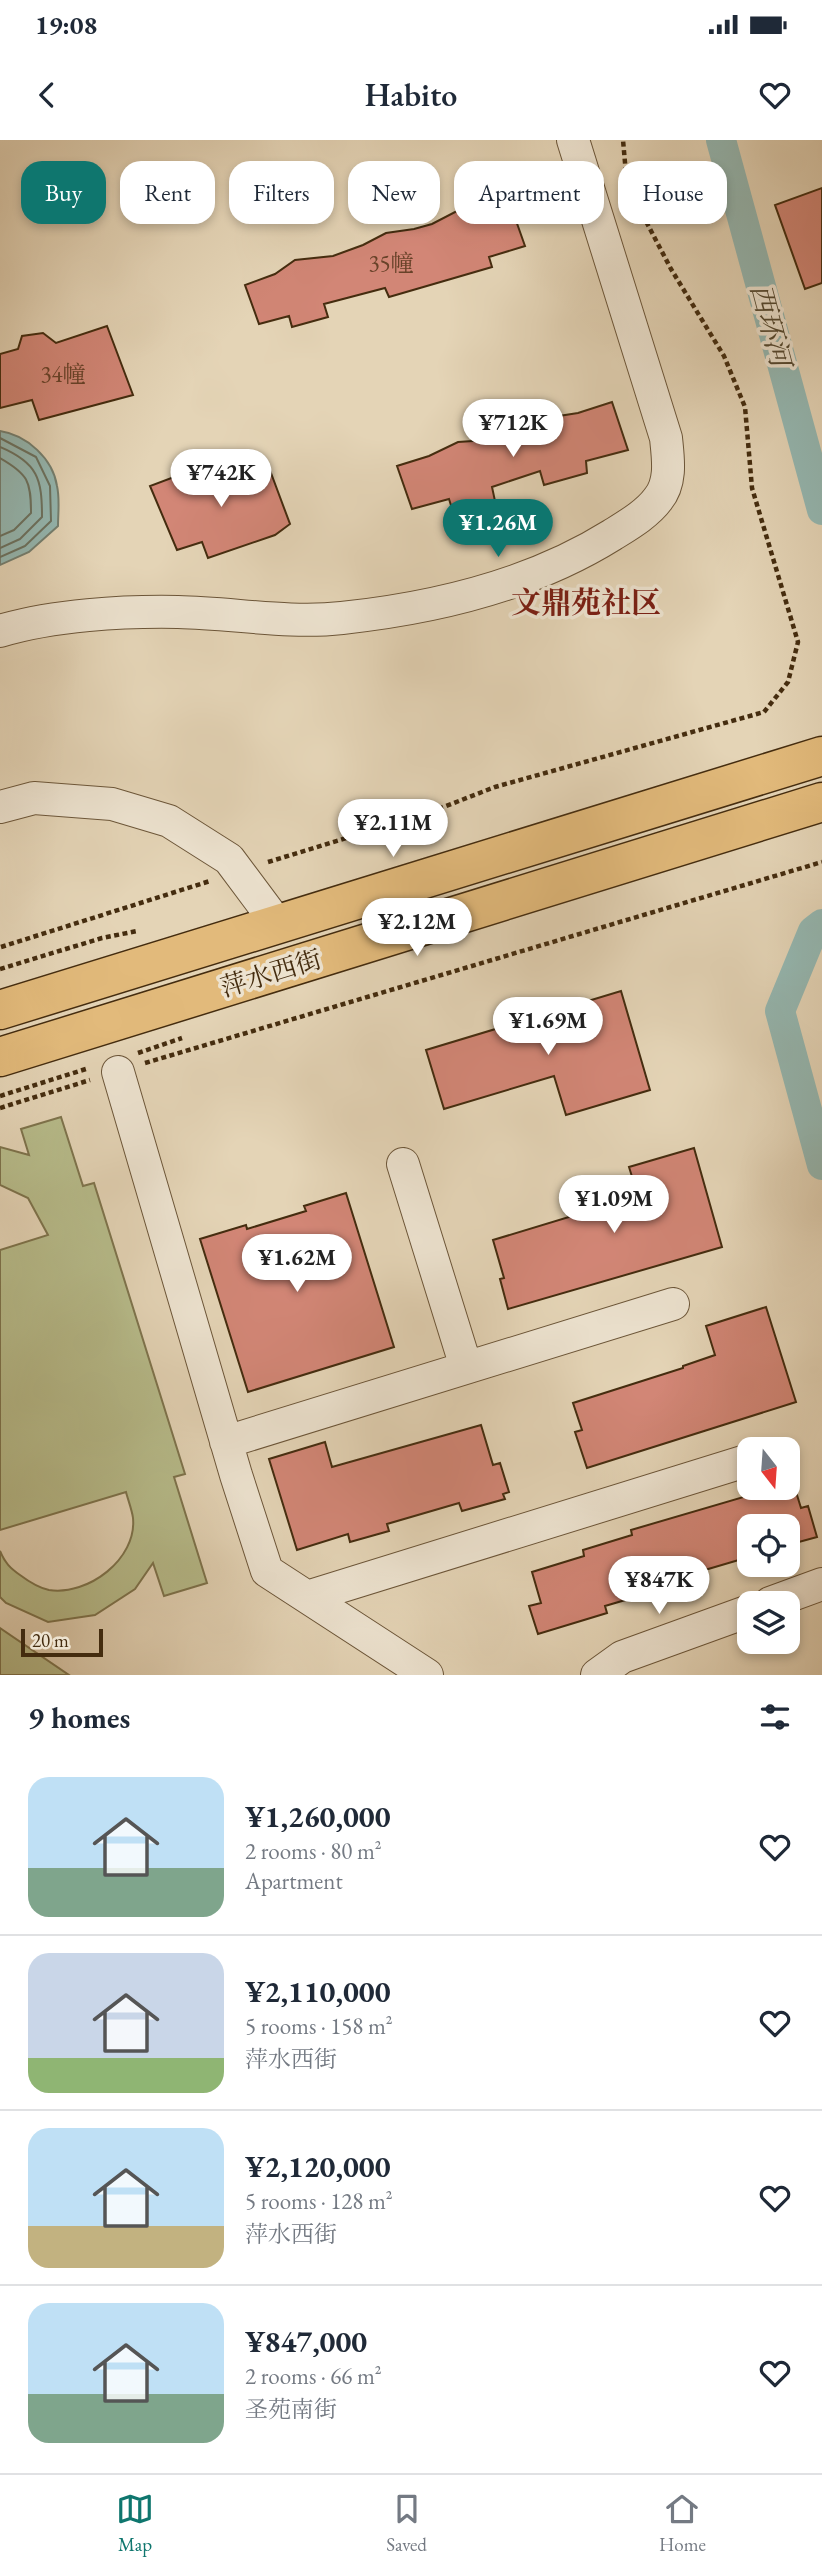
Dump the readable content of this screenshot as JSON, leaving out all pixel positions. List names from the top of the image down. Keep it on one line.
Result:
{"streets":{"main road":["萍水西街"]},"districts":["文鼎苑社区"],"water":["西环河"],"house_numbers":["35幢","34幢"],"scale_bar":"20 m","north":"bottom","page":{"status":"19:08","header":"Habito","chip":["Buy","Rent","Filters","New","Apartment","House"],"price":["¥712K","¥742K","¥1.26M","¥2.11M","¥2.12M","¥1.69M","¥1.09M","¥1.62M","¥847K"],"scale":"20 m","heading":"9 homes","list":[{"name":"¥1,260,000","note":"2 rooms · 80 m² · Apartment"},{"name":"¥2,110,000","note":"5 rooms · 158 m² · 萍水西街"},{"name":"¥2,120,000","note":"5 rooms · 128 m² · 萍水西街"},{"name":"¥847,000","note":"2 rooms · 66 m² · 圣苑南街"}],"tabs":["Map","Saved","Home"]}}
